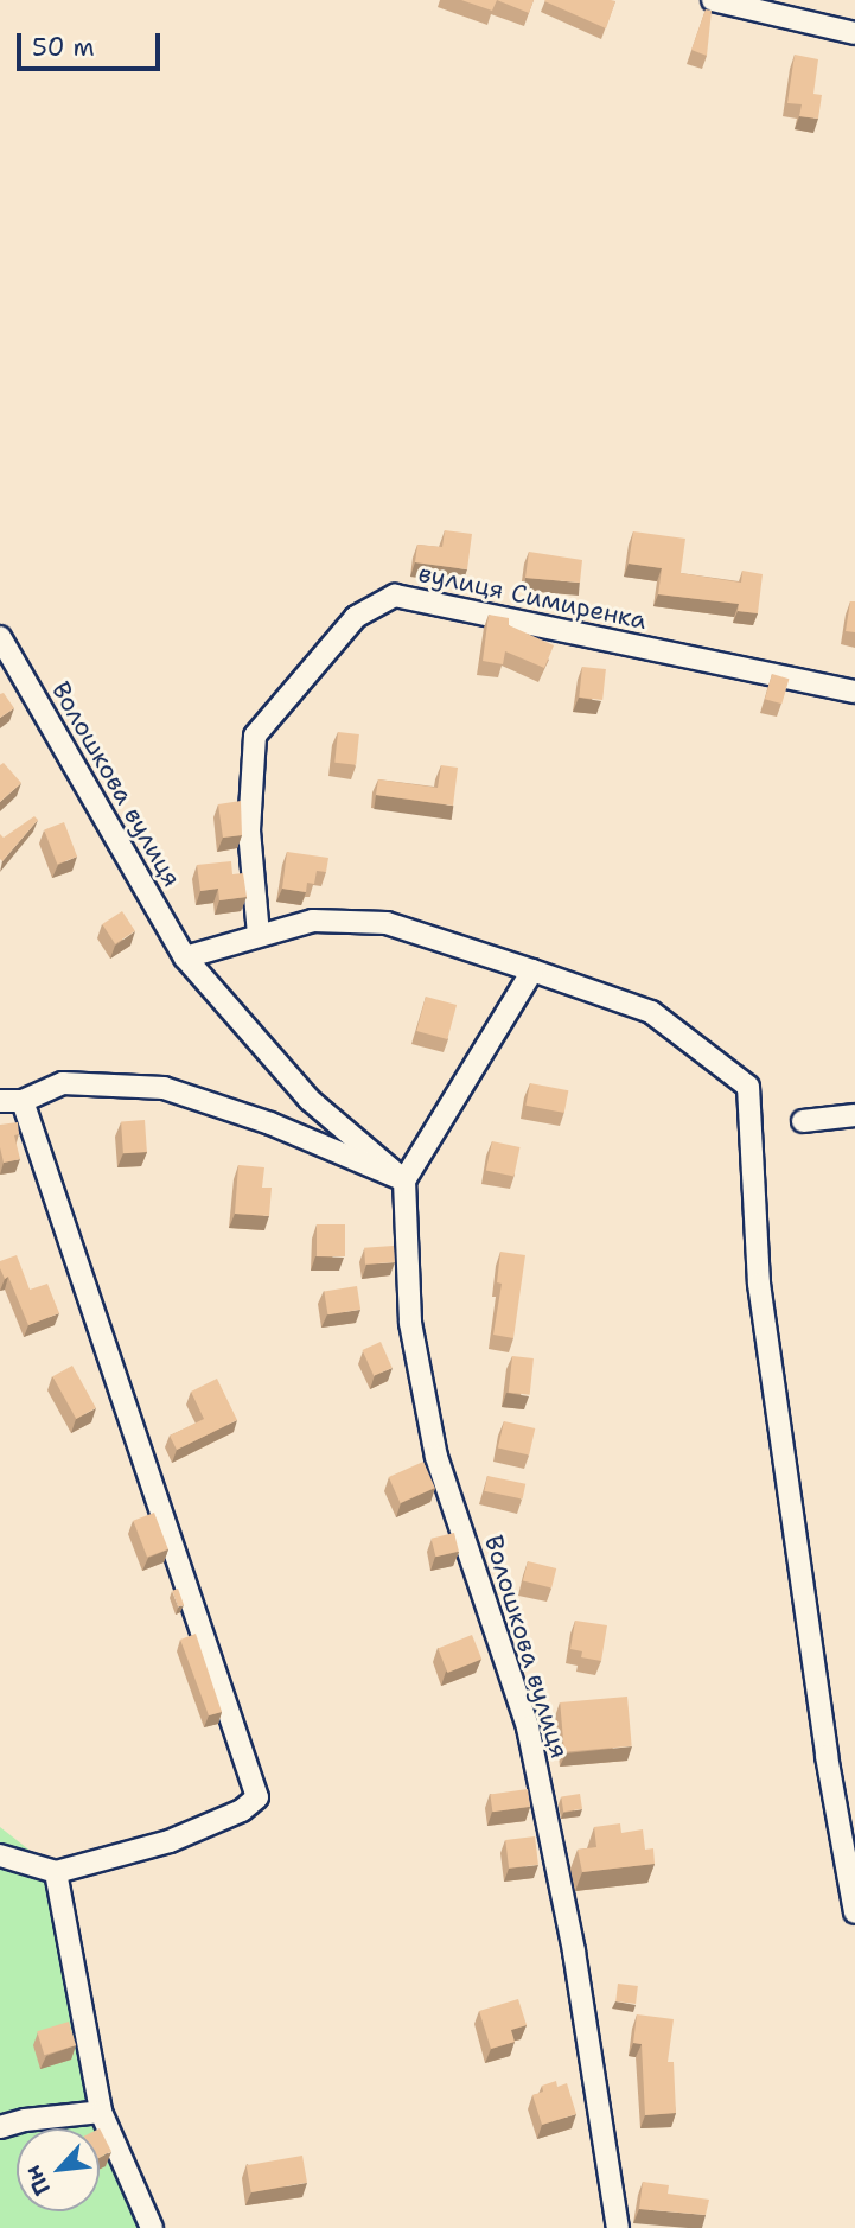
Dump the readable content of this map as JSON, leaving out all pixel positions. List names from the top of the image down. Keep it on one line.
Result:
{"streets":{"street":["вулиця Симиренка","Волошкова вулиця"]},"scale_bar":"50 m","north":"bottom left"}
